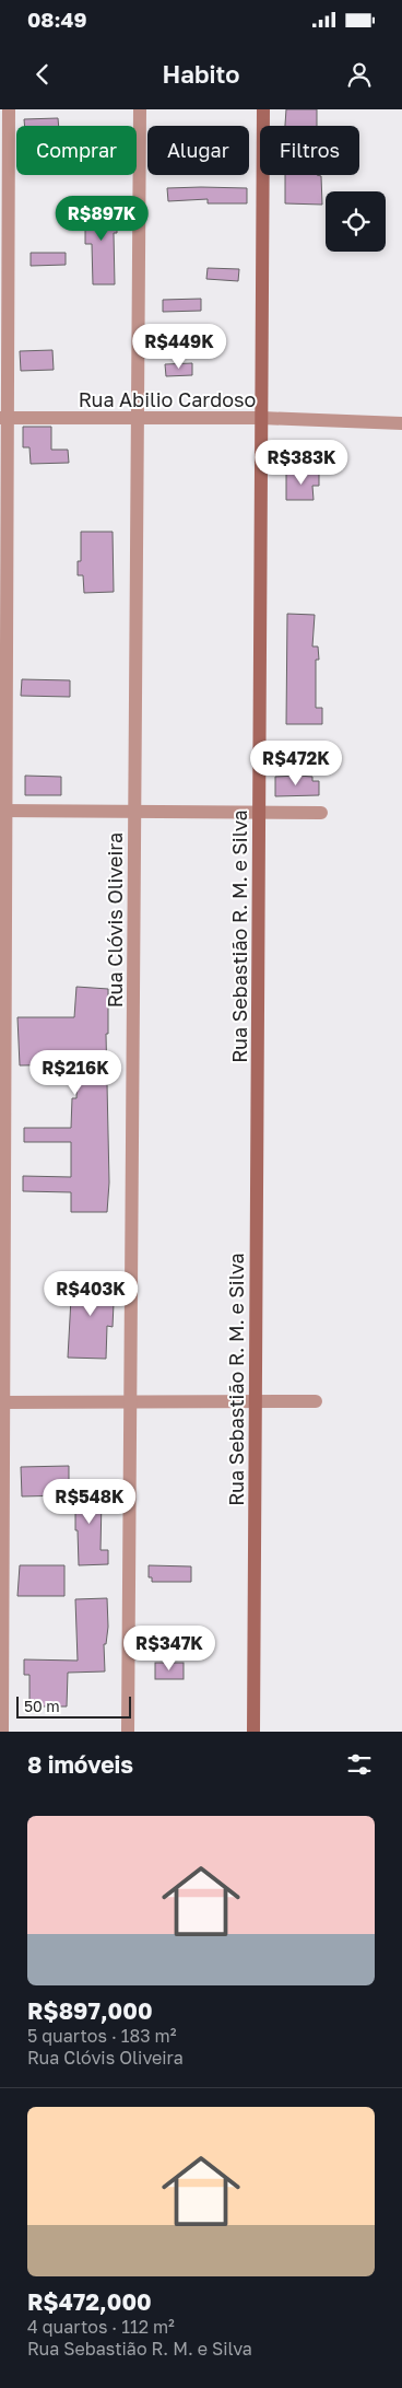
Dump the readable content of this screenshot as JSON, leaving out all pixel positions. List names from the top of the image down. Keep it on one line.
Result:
{"streets":{"street":["Rua Abilio Cardoso","Rua Clóvis Oliveira","Rua Sebastião R. M. e Silva"]},"crossings":[["Rua Abilio Cardoso","Rua Clóvis Oliveira"],["Rua Abilio Cardoso","Rua Sebastião R. M. e Silva"]],"scale_bar":"50 m","page":{"status":"08:49","header":"Habito","chip":["Comprar","Alugar","Filtros"],"price":["R$897K","R$449K","R$383K","R$472K","R$216K","R$403K","R$548K","R$347K"],"scale":"50 m","heading":"8 imóveis","list":[{"name":"R$897,000","note":"5 quartos · 183 m² · Rua Clóvis Oliveira"},{"name":"R$472,000","note":"4 quartos · 112 m² · Rua Sebastião R. M. e Silva"}]}}
